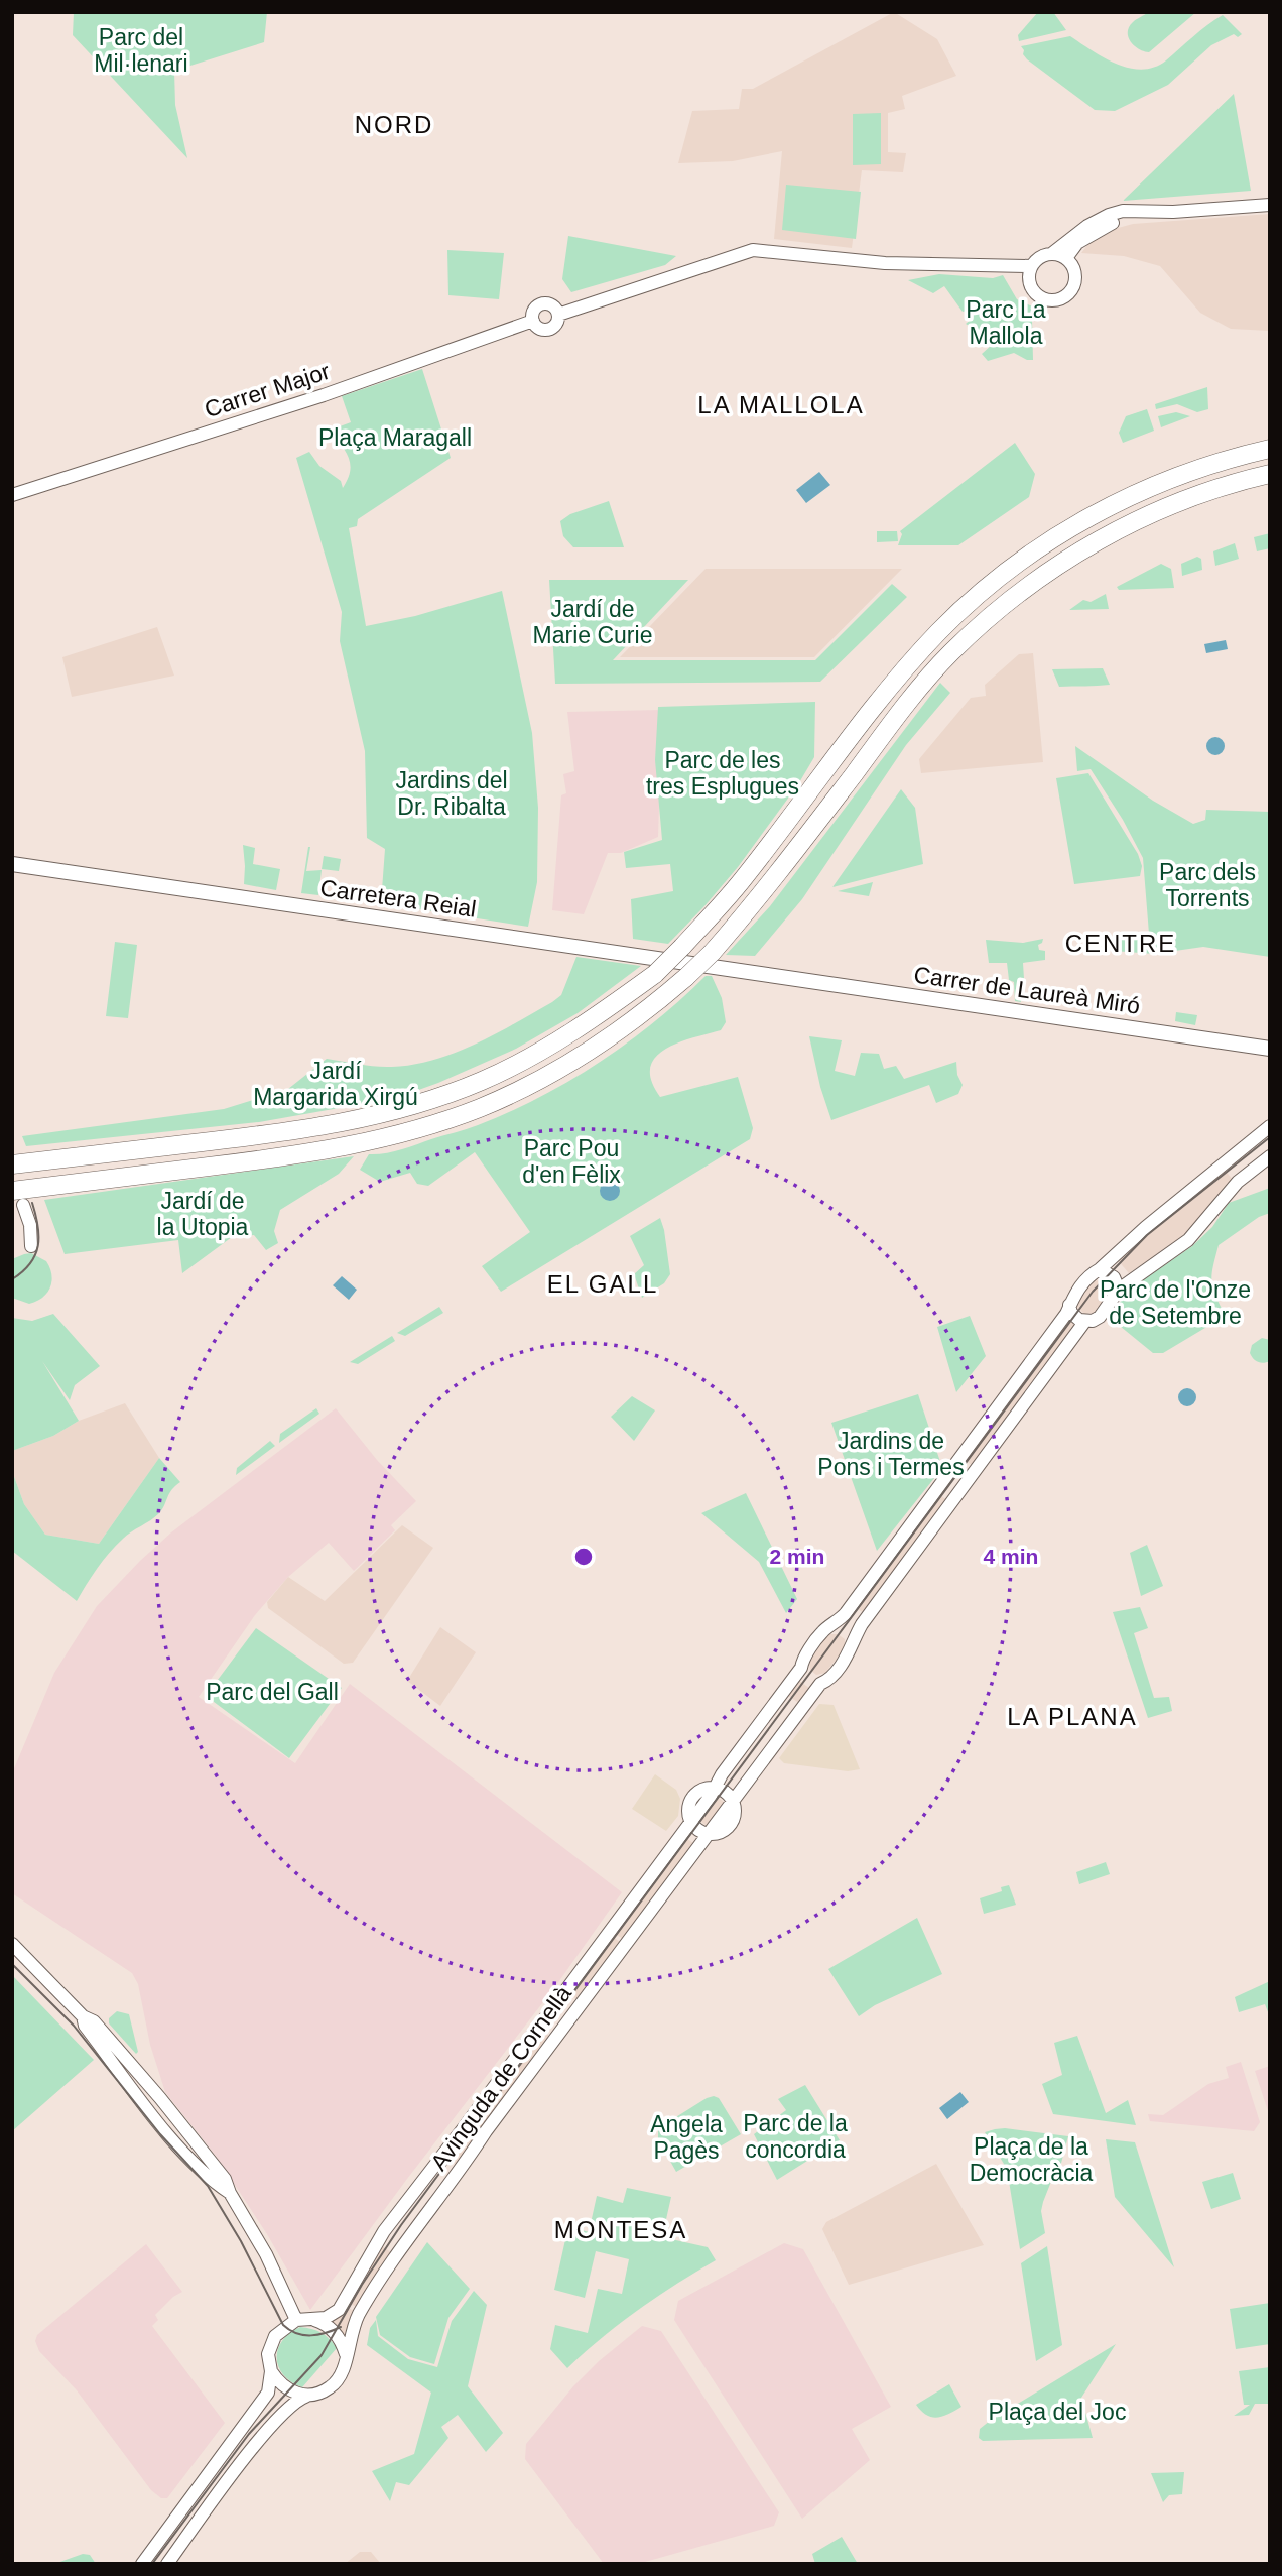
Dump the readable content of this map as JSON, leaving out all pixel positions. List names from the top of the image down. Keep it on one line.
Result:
{"streets":{"main road":["Carretera Reial","Carrer de Laureà Miró"],"street":["Carrer Major","Avinguda de Cornellà"]},"crossings":[["Carretera Reial","Carrer de Laureà Miró"]],"districts":["NORD","LA MALLOLA","CENTRE","EL GALL","LA PLANA","MONTESA"],"parks":["Parc del Mil·lenari","Parc La Mallola","Plaça Maragall","Jardí de Marie Curie","Parc de les tres Esplugues","Jardins del Dr. Ribalta","Parc dels Torrents","Jardí Margarida Xirgú","Parc Pou d'en Fèlix","Jardí de la Utopia","Parc de l'Onze de Setembre","Jardins de Pons i Termes","Parc del Gall","Parc de la concordia","Angela Pagès","Plaça de la Democràcia","Plaça del Joc"],"rings":["2 min","4 min"]}
